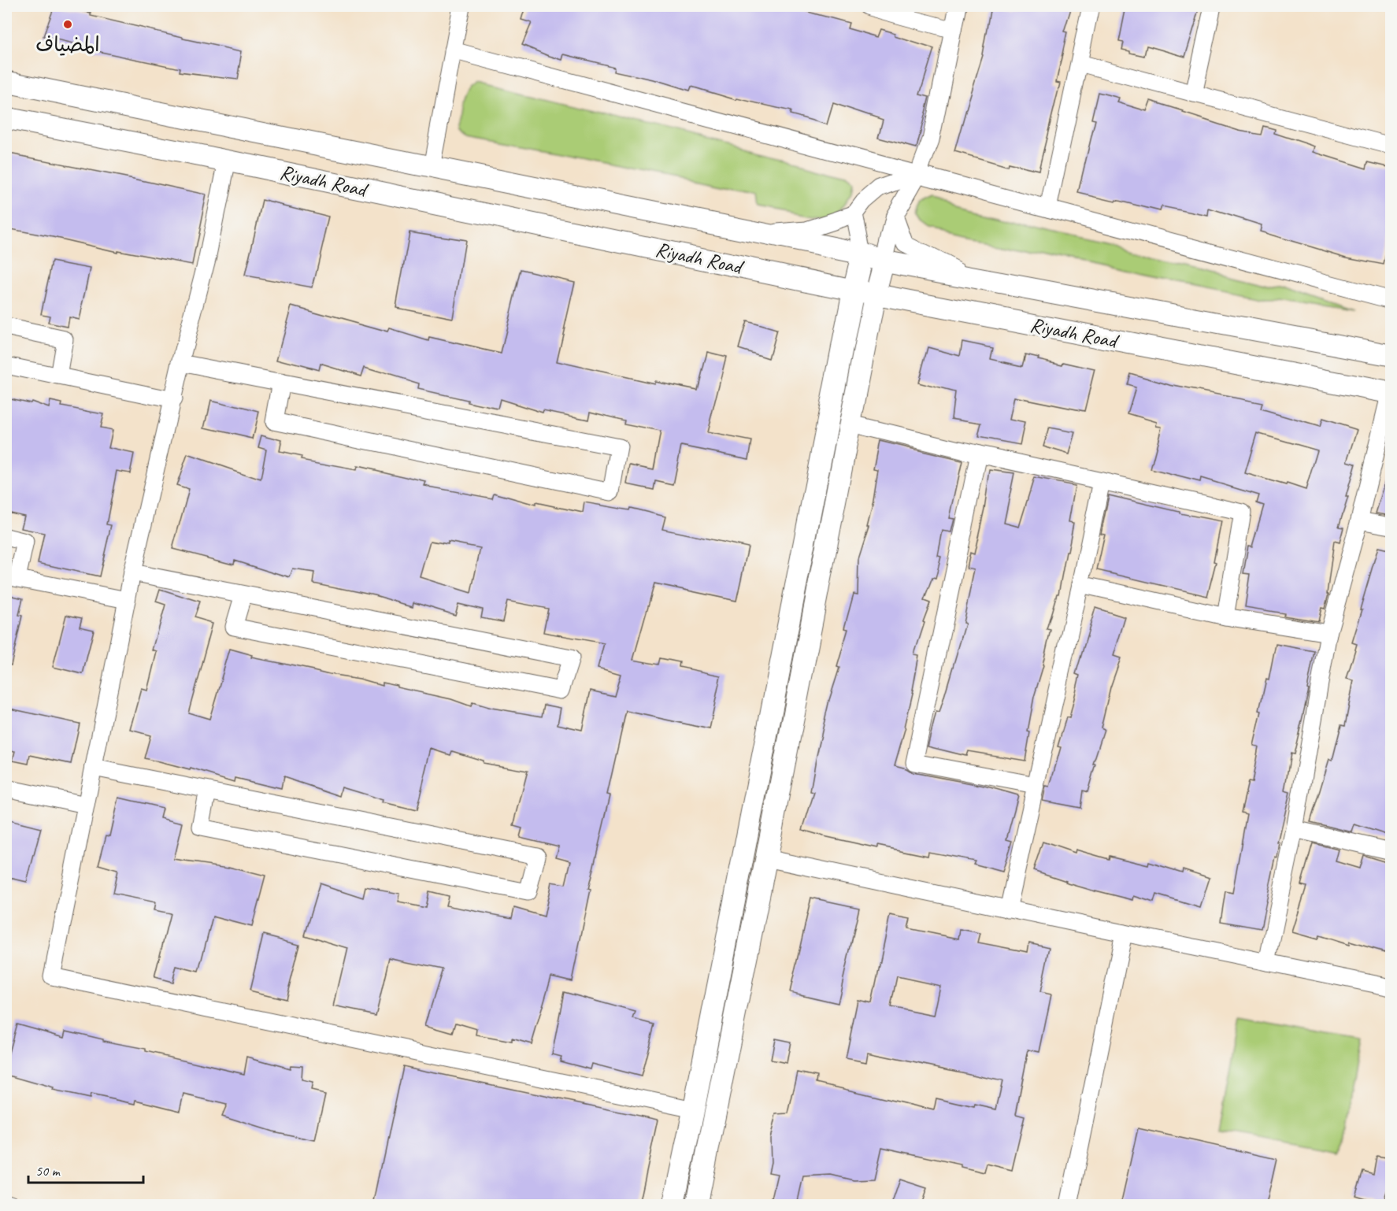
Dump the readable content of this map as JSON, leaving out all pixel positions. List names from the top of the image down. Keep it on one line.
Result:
{"streets":{"street":["Riyadh Road"]},"places":["المضياف"],"scale_bar":"50 m"}
